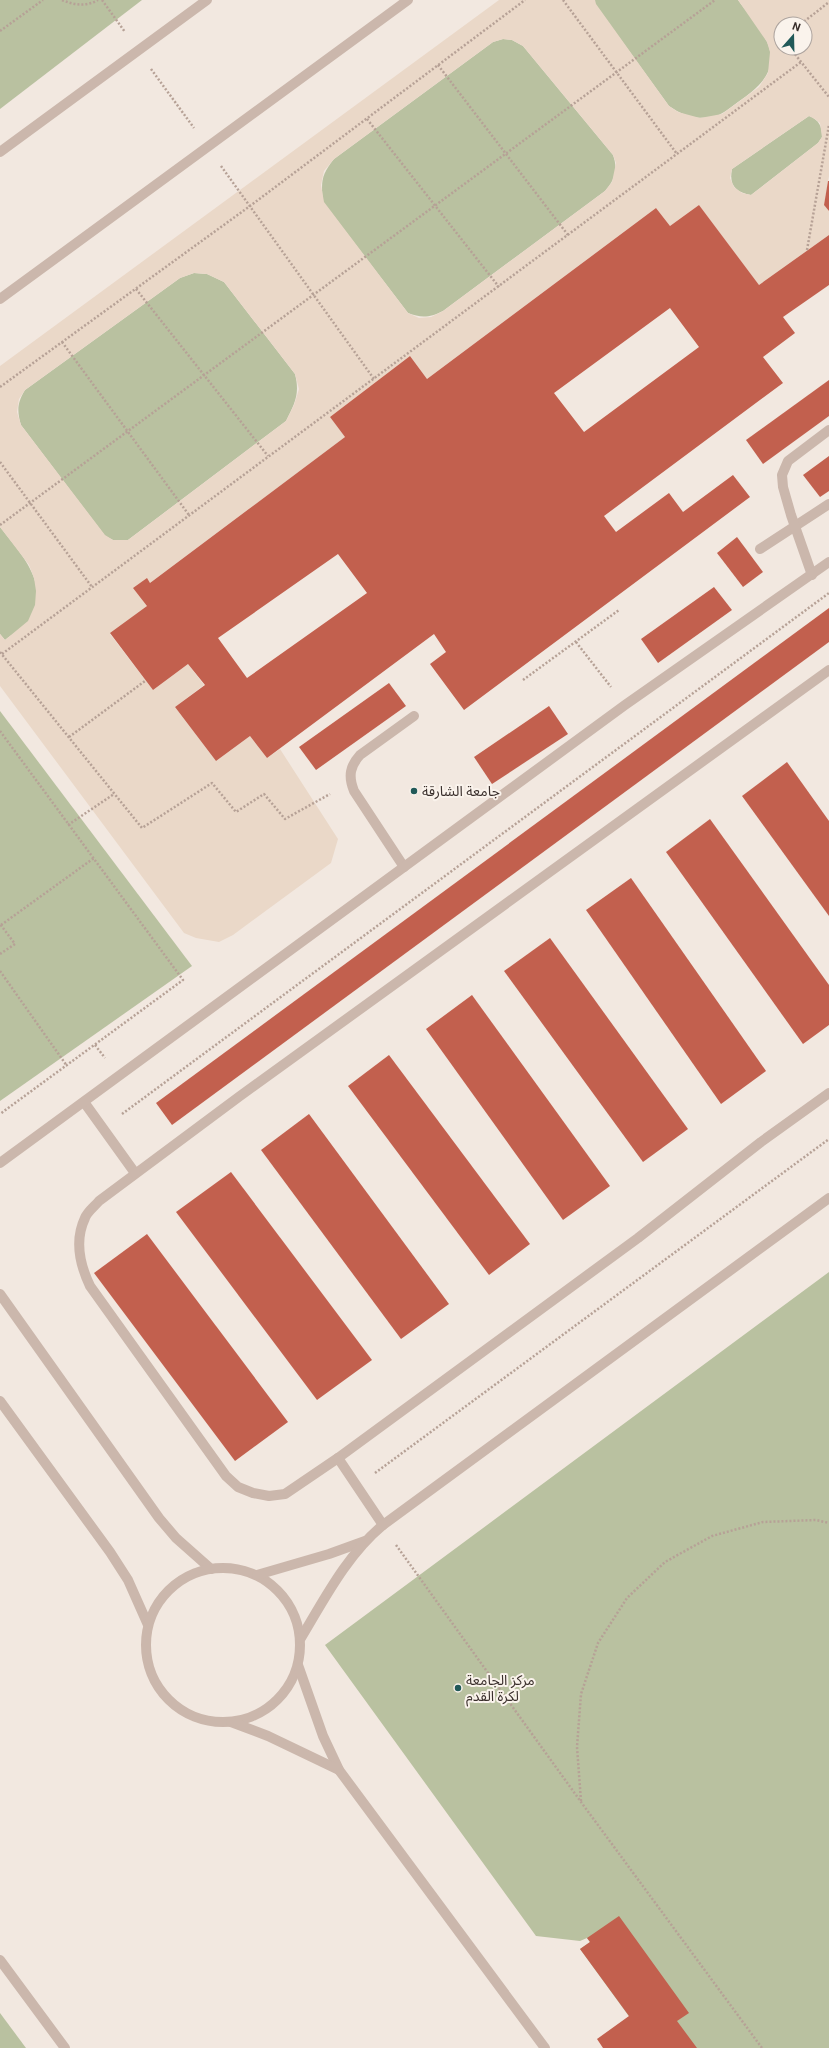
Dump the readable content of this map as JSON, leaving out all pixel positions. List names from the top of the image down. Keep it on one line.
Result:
{"places":["جامعة الشارقة","مركز الجامعة لكرة القدم"],"north":"top"}
